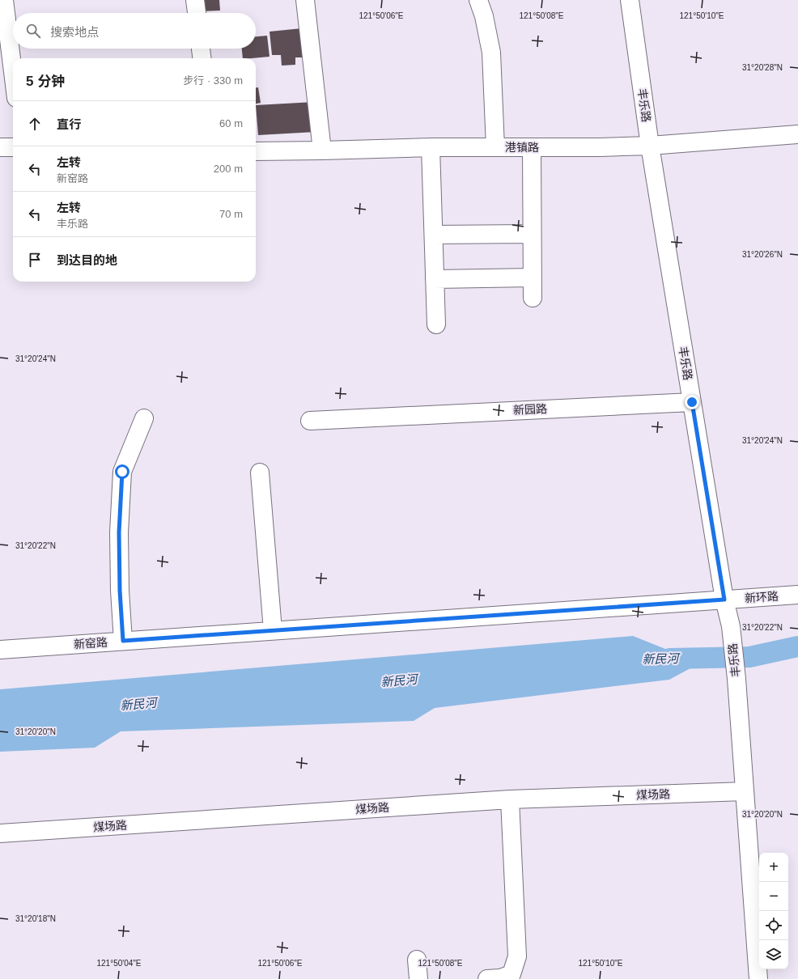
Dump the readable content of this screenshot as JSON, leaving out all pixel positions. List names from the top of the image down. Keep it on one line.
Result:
{"streets":{"street":["丰乐路","港镇路","新园路","新环路","新窑路","煤场路"]},"crossings":[["丰乐路","港镇路"],["丰乐路","新园路"],["丰乐路","新环路"],["丰乐路","新窑路"],["丰乐路","煤场路"],["新环路","新窑路"]],"water":["新民河"],"page":{"search":"搜索地点","heading":["5 分钟","步行 · 330 m"],"list":[["直行","60 m"],["左转","新窑路","200 m"],["左转","丰乐路","70 m"],"到达目的地"],"map_buttons":["+","−"]},"coordinates":["121°50'06\"E","121°50'08\"E","121°50'10\"E","31°20'28\"N","31°20'26\"N","31°20'24\"N","31°20'22\"N","31°20'20\"N","31°20'18\"N","121°50'04\"E"]}
